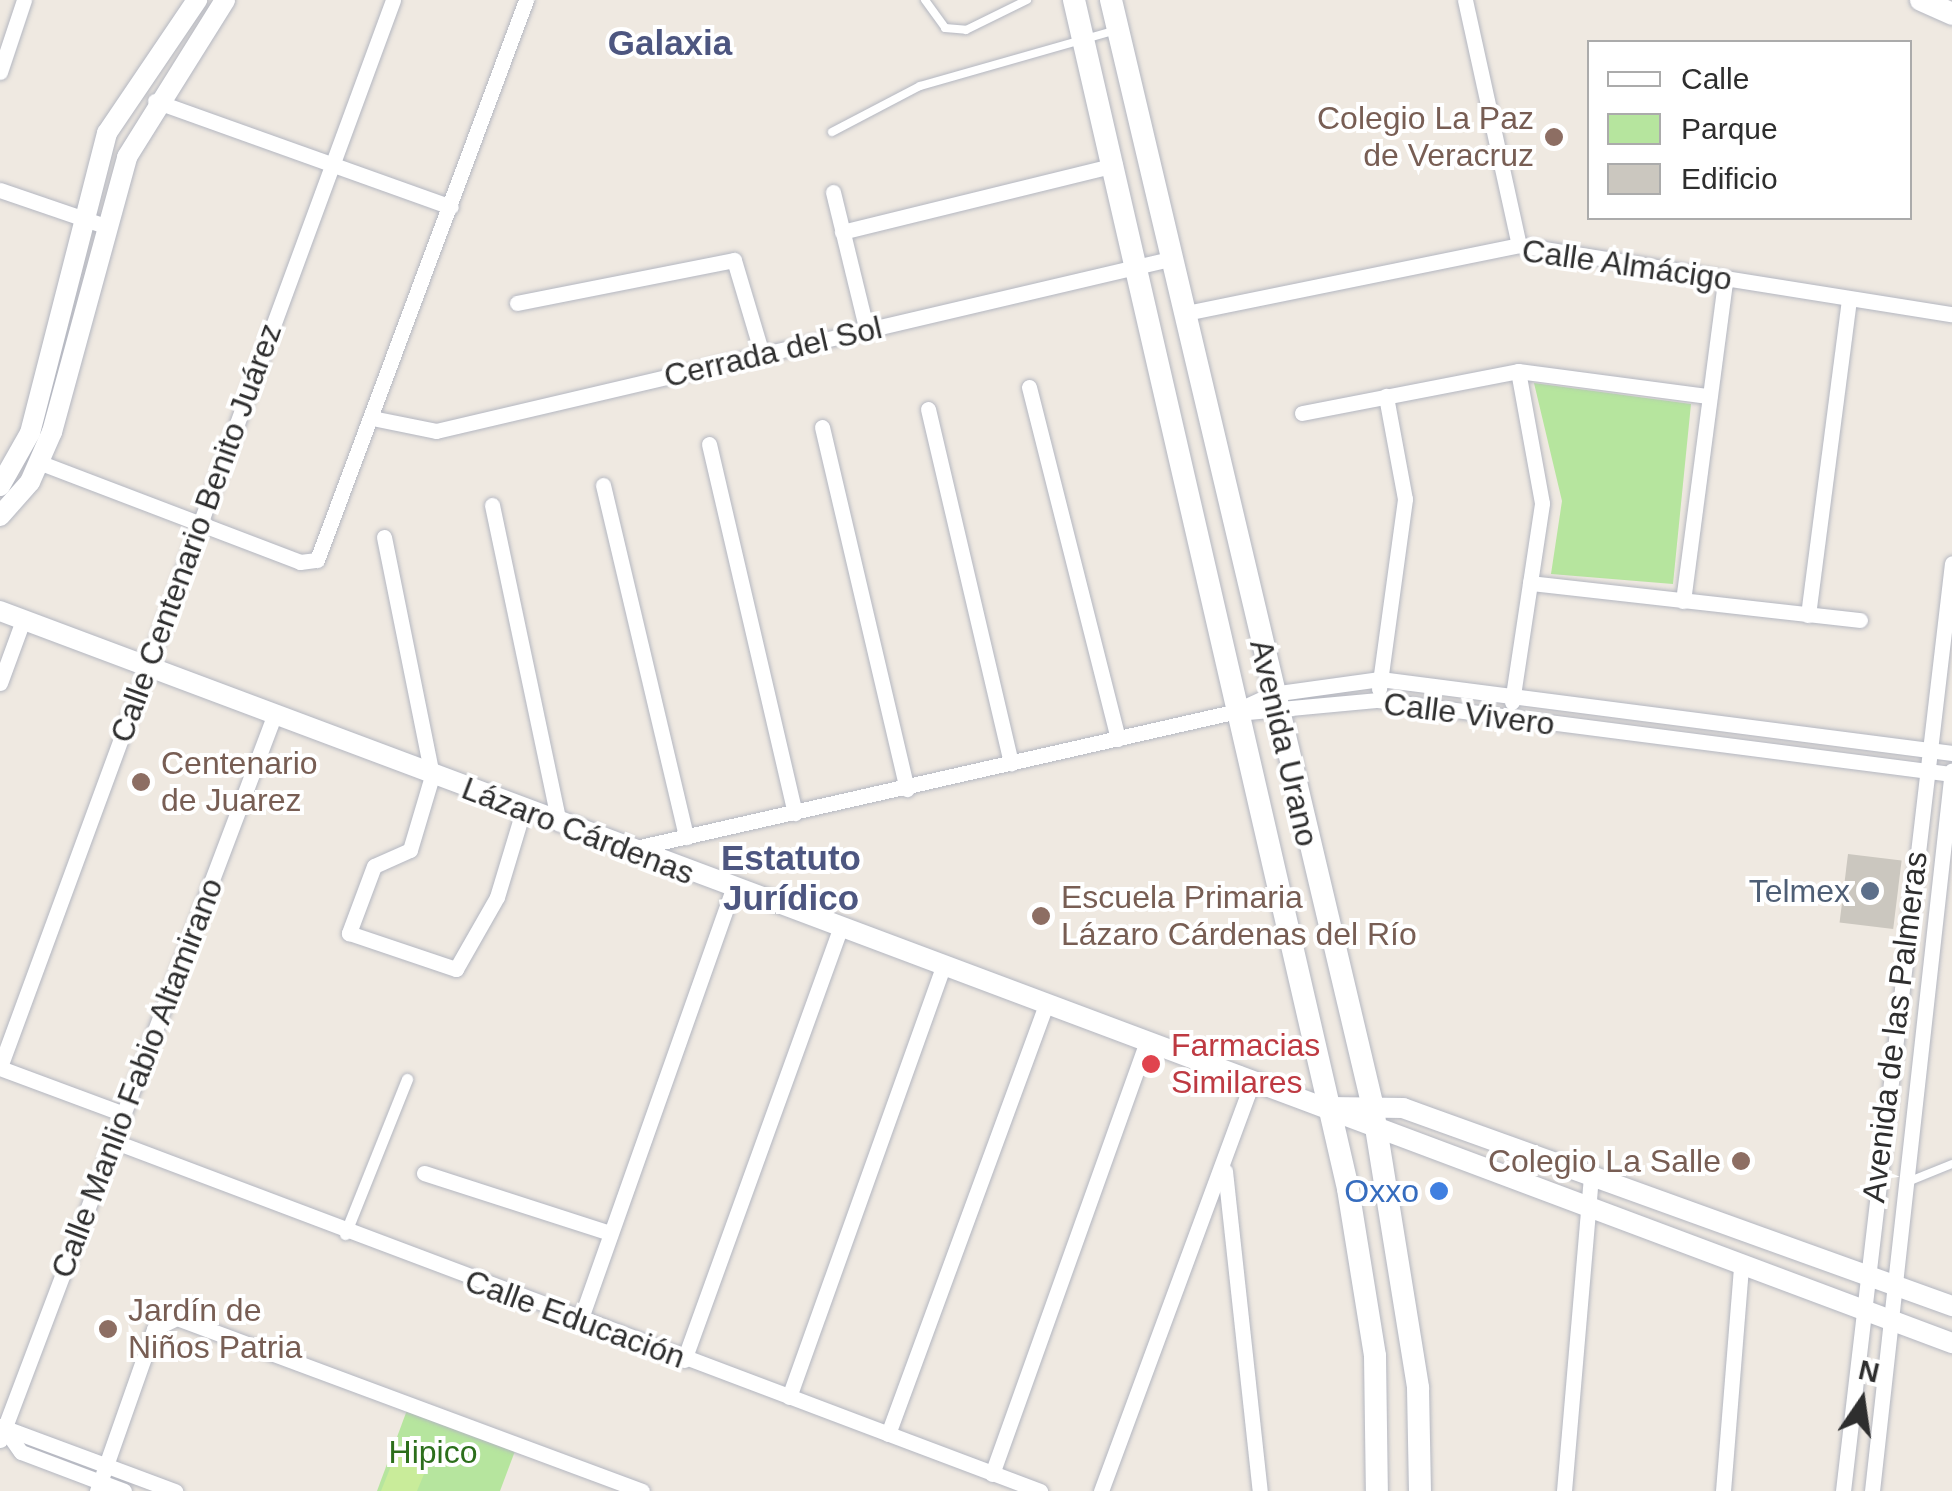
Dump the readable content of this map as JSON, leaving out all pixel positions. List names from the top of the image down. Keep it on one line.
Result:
{"streets":{"main road":["Avenida Urano"],"street":["Calle Almácigo","Cerrada del Sol","Calle Centenario Benito Juárez","Calle Vivero","Lázaro Cárdenas","Avenida de las Palmeras","Calle Manlio Fabio Altamirano","Calle Educación"]},"crossings":[["Calle Almácigo","Avenida Urano"],["Cerrada del Sol","Avenida Urano"],["Calle Centenario Benito Juárez","Lázaro Cárdenas"],["Calle Vivero","Avenida Urano"],["Calle Vivero","Lázaro Cárdenas"],["Calle Vivero","Avenida de las Palmeras"],["Avenida Urano","Lázaro Cárdenas"],["Lázaro Cárdenas","Avenida de las Palmeras"],["Lázaro Cárdenas","Calle Manlio Fabio Altamirano"],["Calle Manlio Fabio Altamirano","Calle Educación"]],"districts":["Galaxia","Estatuto Jurídico"],"parks":["Hipico"],"places":["Colegio La Paz de Veracruz","Centenario de Juarez","Telmex","Escuela Primaria Lázaro Cárdenas del Río","Farmacias Similares","Colegio La Salle","Oxxo","Jardín de Niños Patria"],"legend":["Calle","Parque","Edificio"],"north":"top"}
